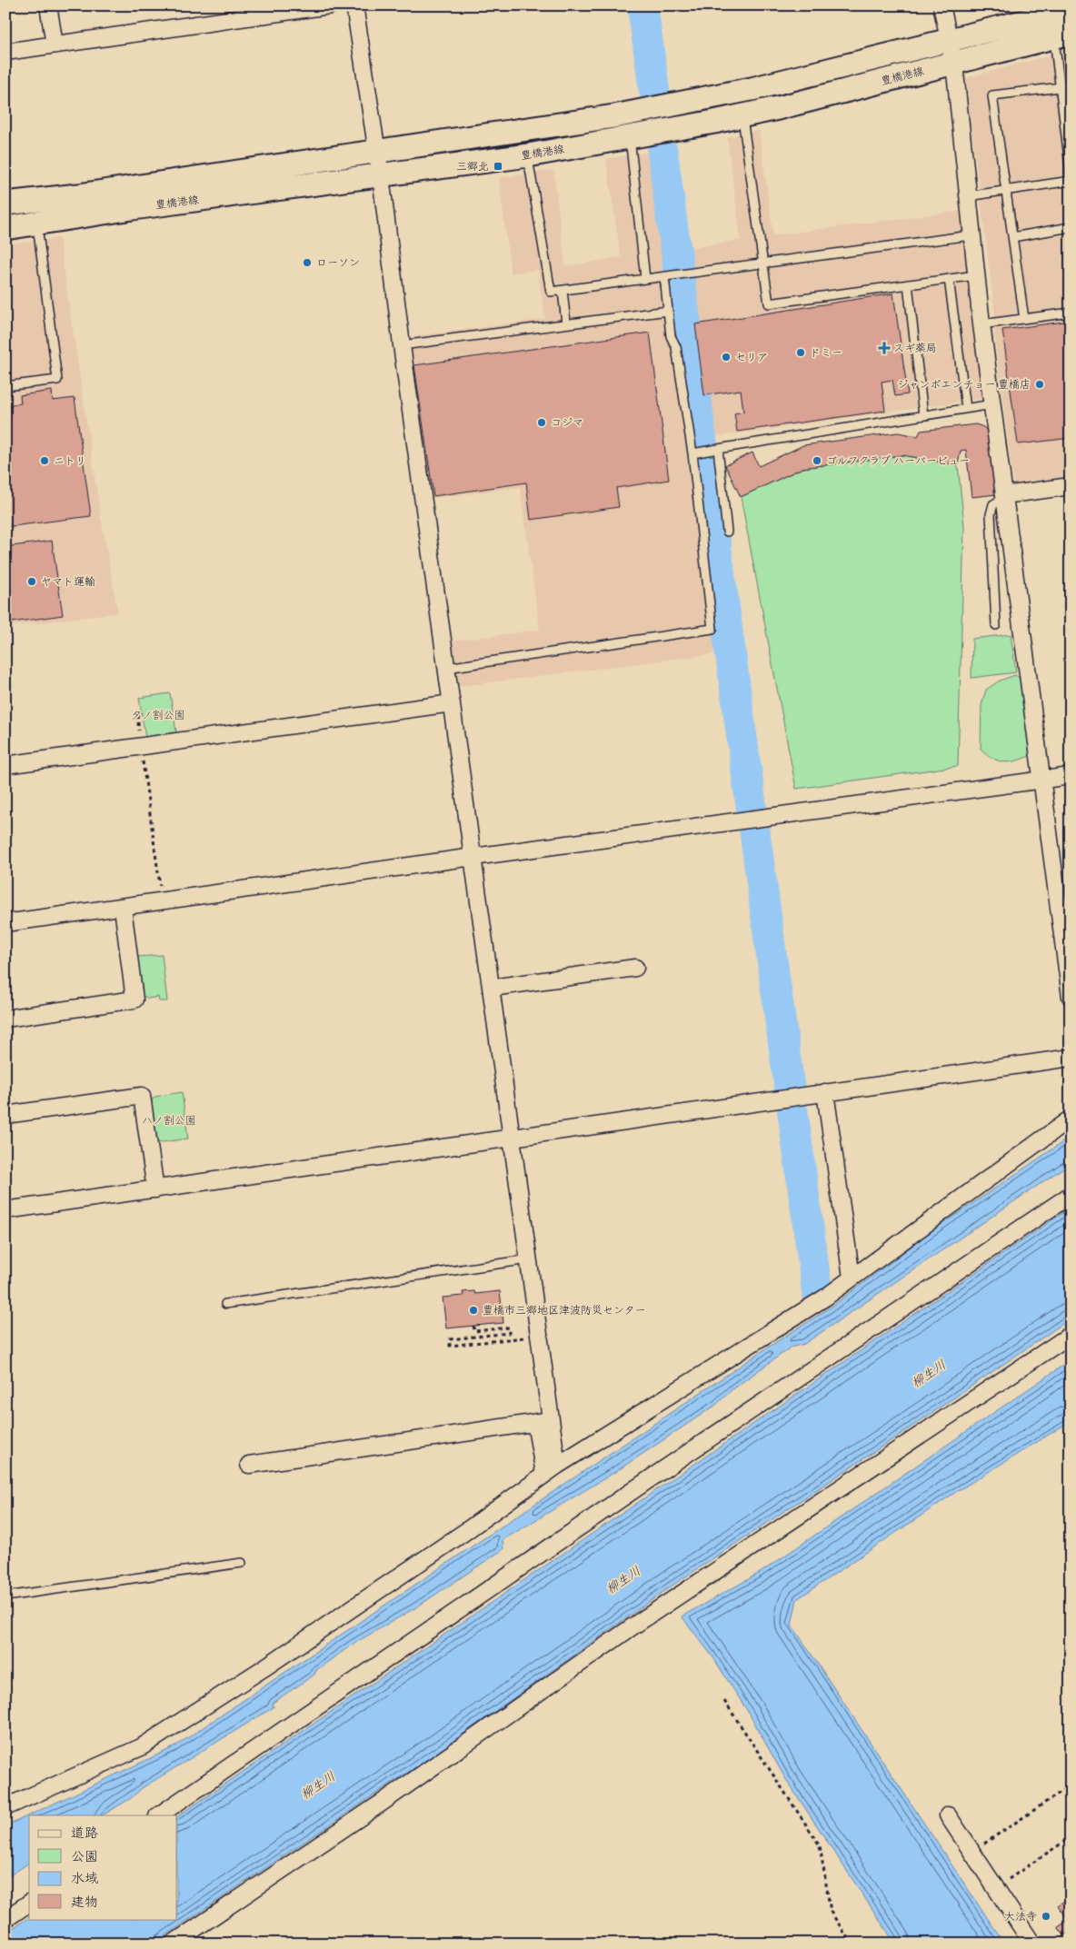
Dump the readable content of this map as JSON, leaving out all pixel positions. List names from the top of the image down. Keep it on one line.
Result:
{"streets":{"main road":["豊橋港線"]},"water":["柳生川"],"parks":["タノ割公園","ハノ割公園"],"places":{"transit":["三郷北"],"other":["ローソン","ドミー","セリア","ジャンボエンチョー 豊橋店","コジマ","ニトリ","ゴルフクラブ ハーバービュー","ヤマト運輸","豊橋市三郷地区津波防災センター","大法寺"],"health":["スギ薬局"]},"legend":["道路","公園","水域","建物"]}
